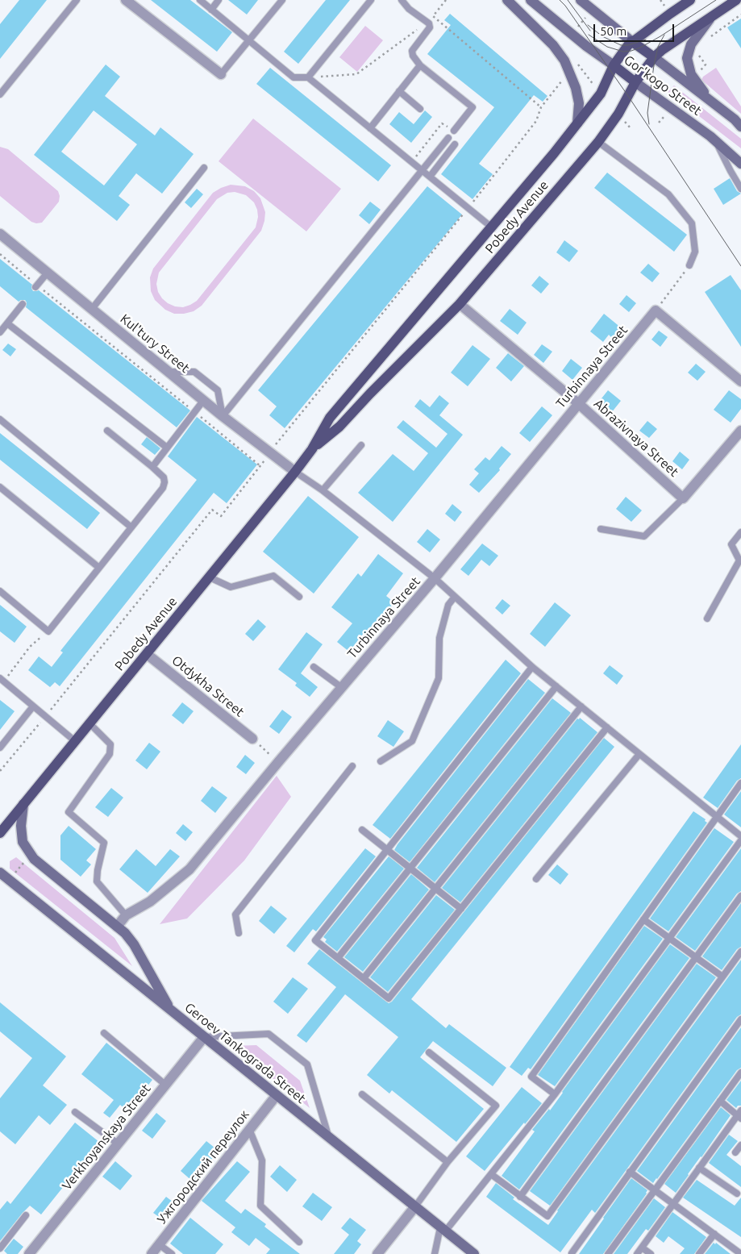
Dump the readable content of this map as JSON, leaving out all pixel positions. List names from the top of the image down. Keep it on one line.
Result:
{"streets":{"main road":["Gor'kogo Street","Pobedy Avenue","Geroev Tankograda Street"],"street":["Kul'tury Street","Turbinnaya Street","Abrazivnaya Street","Otdykha Street","Verkhoyanskaya Street","Ужгородский переулок"]},"crossings":[["Gor'kogo Street","Pobedy Avenue"],["Pobedy Avenue","Kul'tury Street"],["Pobedy Avenue","Abrazivnaya Street"],["Pobedy Avenue","Otdykha Street"],["Turbinnaya Street","Abrazivnaya Street"],["Geroev Tankograda Street","Verkhoyanskaya Street"],["Geroev Tankograda Street","Ужгородский переулок"]],"scale_bar":"50 m"}
